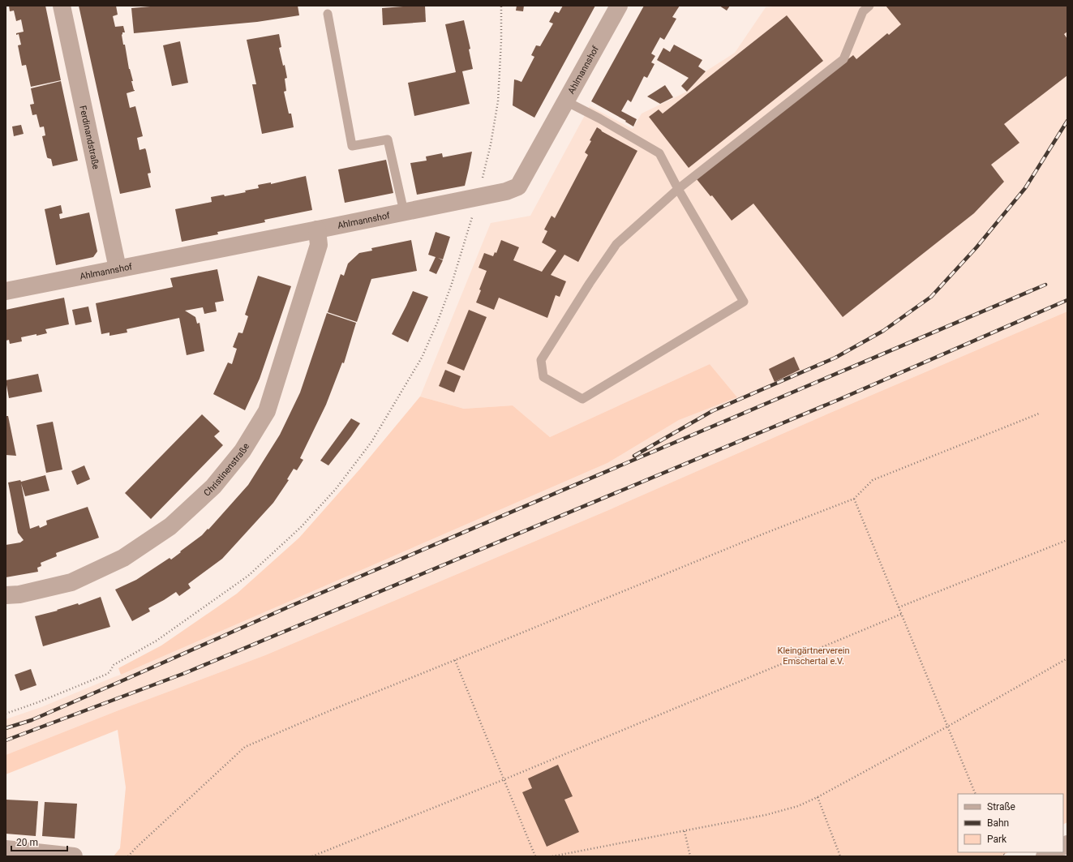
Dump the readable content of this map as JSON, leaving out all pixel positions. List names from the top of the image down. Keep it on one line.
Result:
{"streets":{"street":["Ahlmannshof","Ferdinandstraße","Christinenstraße"]},"crossings":[["Ahlmannshof","Ferdinandstraße"],["Ahlmannshof","Christinenstraße"]],"parks":["Kleingärtnerverein Emschertal e.V."],"legend":["Straße","Bahn","Park"],"scale_bar":"20 m"}
